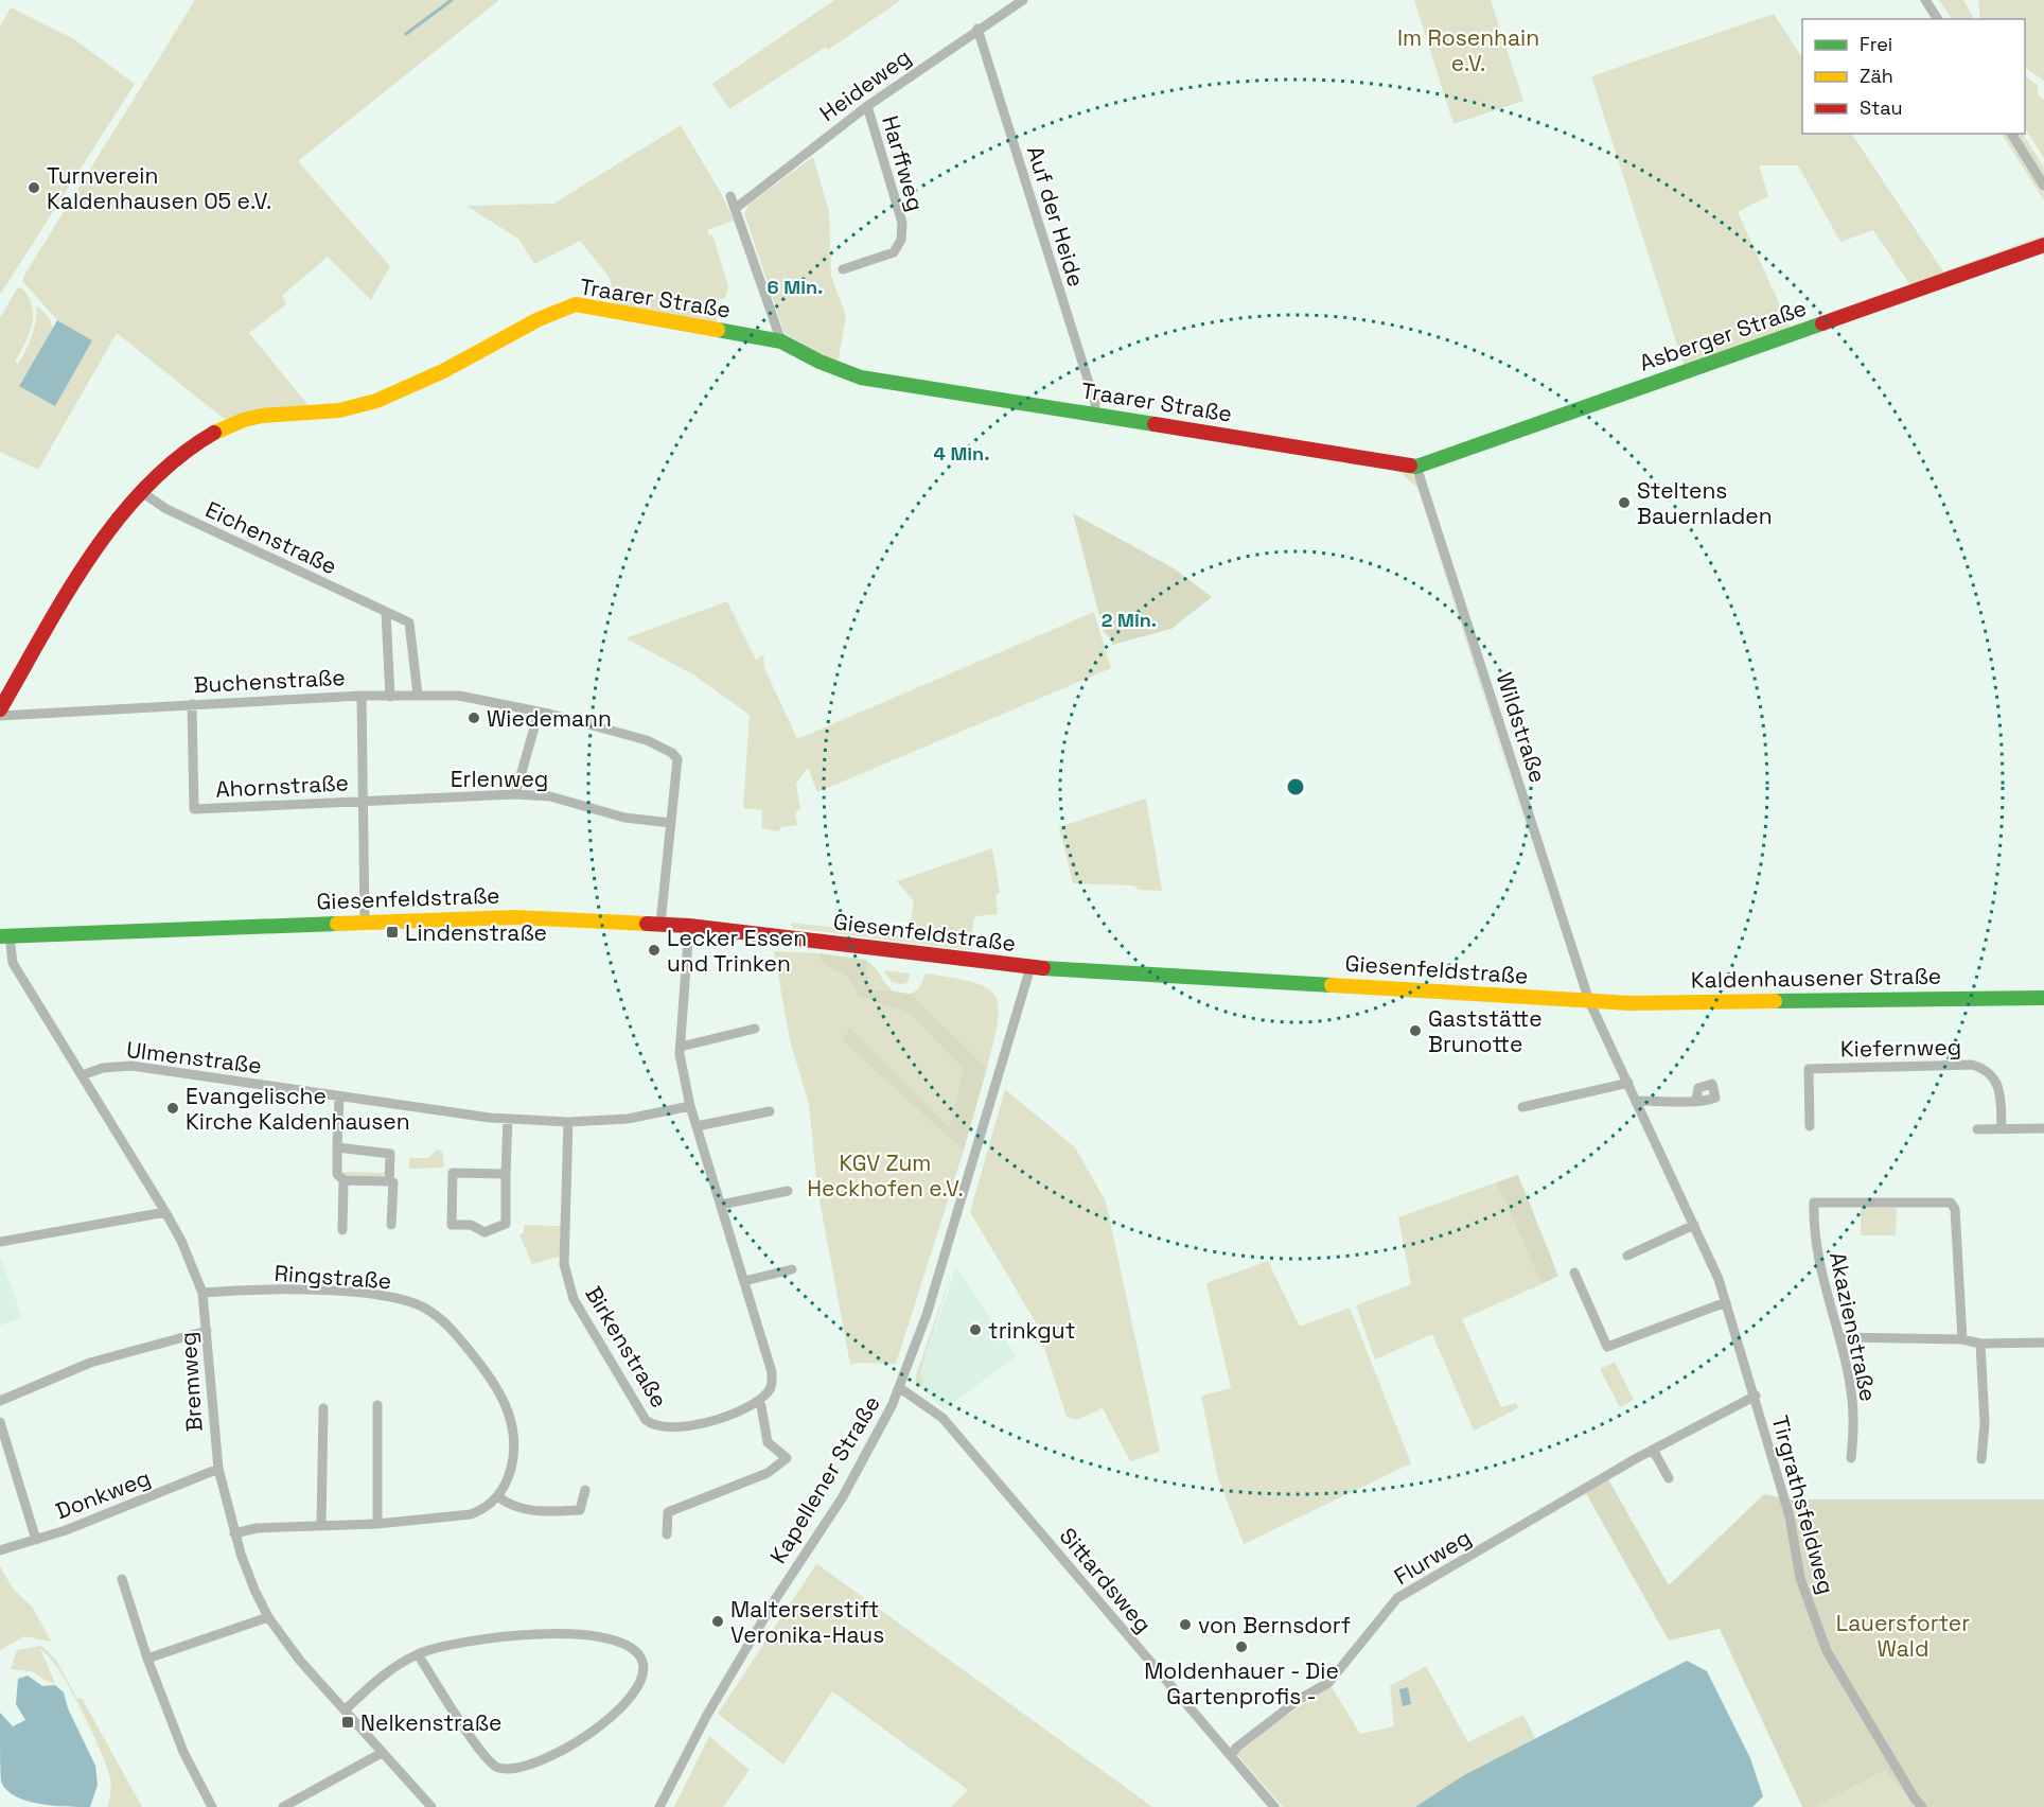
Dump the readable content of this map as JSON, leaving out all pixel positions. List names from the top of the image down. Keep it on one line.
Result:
{"streets":{"street":["Heideweg","Harffweg","Auf der Heide","Traarer Straße","Asberger Straße","Eichenstraße","Buchenstraße","Wildstraße","Erlenweg","Ahornstraße","Giesenfeldstraße","Kaldenhausener Straße","Kiefernweg","Ulmenstraße","Ringstraße","Akazienstraße","Birkenstraße","Bremweg","Kapellener Straße","Donkweg","Tirgrathsfeldweg","Flurweg","Sittardsweg"]},"crossings":[["Heideweg","Harffweg"],["Heideweg","Auf der Heide"],["Auf der Heide","Traarer Straße"],["Traarer Straße","Asberger Straße"],["Traarer Straße","Eichenstraße"],["Traarer Straße","Wildstraße"],["Asberger Straße","Wildstraße"],["Eichenstraße","Buchenstraße"],["Buchenstraße","Erlenweg"],["Buchenstraße","Ahornstraße"],["Buchenstraße","Giesenfeldstraße"],["Wildstraße","Giesenfeldstraße"],["Wildstraße","Kaldenhausener Straße"],["Wildstraße","Tirgrathsfeldweg"],["Erlenweg","Ahornstraße"],["Giesenfeldstraße","Kaldenhausener Straße"],["Giesenfeldstraße","Bremweg"],["Giesenfeldstraße","Kapellener Straße"],["Giesenfeldstraße","Tirgrathsfeldweg"],["Kaldenhausener Straße","Tirgrathsfeldweg"],["Ulmenstraße","Birkenstraße"],["Ulmenstraße","Bremweg"],["Ringstraße","Bremweg"],["Bremweg","Donkweg"],["Kapellener Straße","Sittardsweg"],["Tirgrathsfeldweg","Flurweg"],["Flurweg","Sittardsweg"]],"parks":["Im Rosenhain e.V.","KGV Zum Heckhofen e.V.","Lauersforter Wald"],"places":{"other":["Turnverein Kaldenhausen 05 e.V.","Steltens Bauernladen","Wiedemann","Lecker Essen und Trinken","Gaststätte Brunotte","Evangelische Kirche Kaldenhausen","trinkgut","Malterserstift Veronika-Haus","von Bernsdorf","Moldenhauer - Die Gartenprofis -"],"transit":["Lindenstraße","Nelkenstraße"]},"legend":["Frei","Zäh","Stau"],"rings":["6 Min.","4 Min.","2 Min."]}
